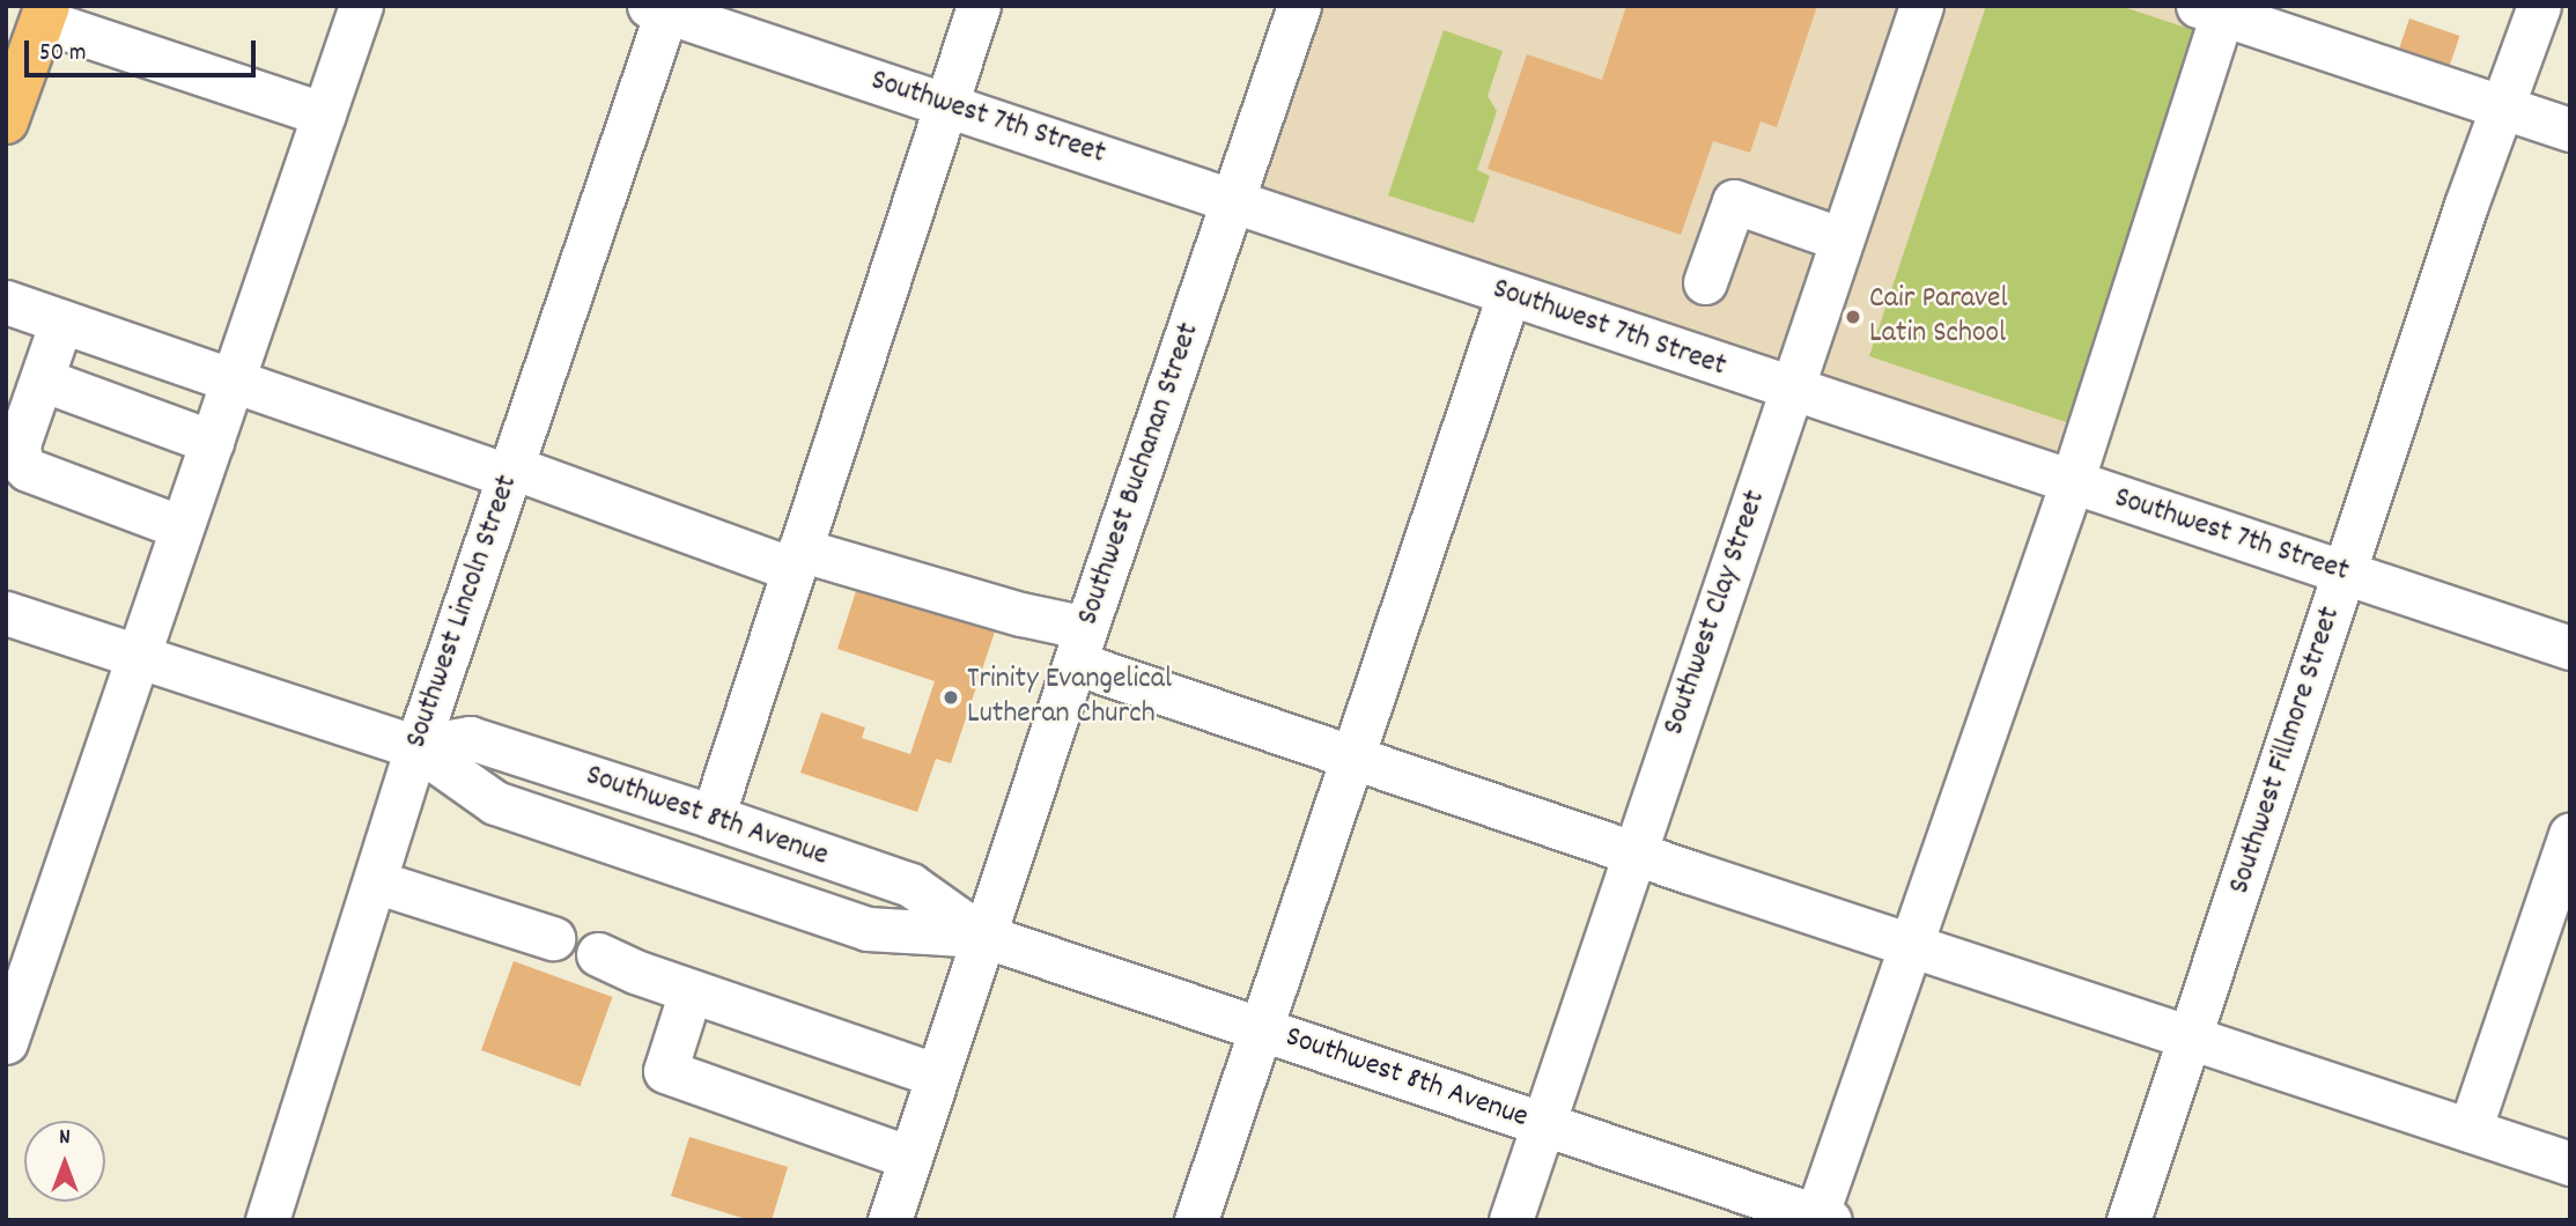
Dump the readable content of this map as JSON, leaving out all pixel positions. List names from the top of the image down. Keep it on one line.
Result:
{"streets":{"street":["Southwest 7th Street","Southwest Buchanan Street","Southwest Lincoln Street","Southwest Clay Street","Southwest Fillmore Street","Southwest 8th Avenue"]},"crossings":[["Southwest 7th Street","Southwest Buchanan Street"],["Southwest 7th Street","Southwest Lincoln Street"],["Southwest 7th Street","Southwest Clay Street"],["Southwest 7th Street","Southwest Fillmore Street"],["Southwest Buchanan Street","Southwest 8th Avenue"],["Southwest Lincoln Street","Southwest 8th Avenue"],["Southwest Clay Street","Southwest 8th Avenue"]],"places":["Cair Paravel Latin School","Trinity Evangelical Lutheran Church"],"scale_bar":"50 m","north":"top"}
